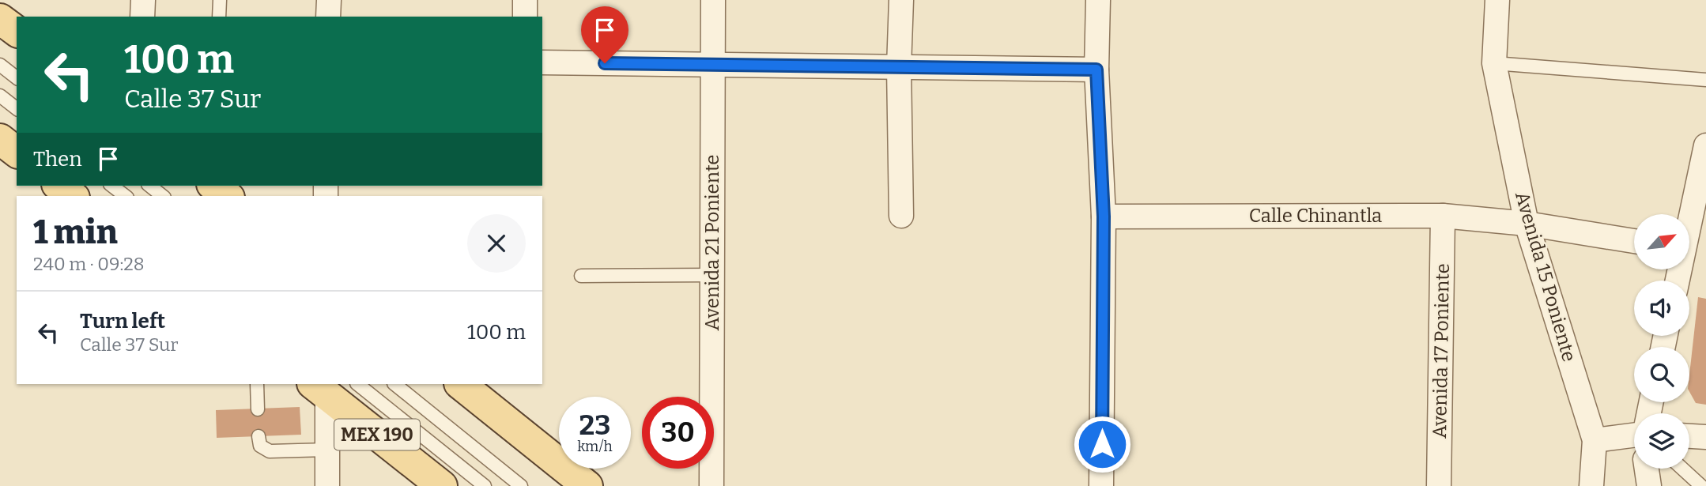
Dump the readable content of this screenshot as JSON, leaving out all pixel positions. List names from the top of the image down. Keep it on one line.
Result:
{"streets":{"main road":["MEX 190"],"street":["Calle Chinantla","Avenida 21 Poniente","Avenida 15 Poniente","Avenida 17 Poniente"]},"crossings":[["Calle Chinantla","Avenida 15 Poniente"],["Calle Chinantla","Avenida 17 Poniente"]],"north":"top right","page":{"turn":["100 m","Calle 37 Sur"],"then":"Then","heading":["1 min","240 m · 09:28"],"list":[{"name":"Turn left","note":"Calle 37 Sur","value":"100 m"}],"speed":"23 km/h","limit":"30"}}
